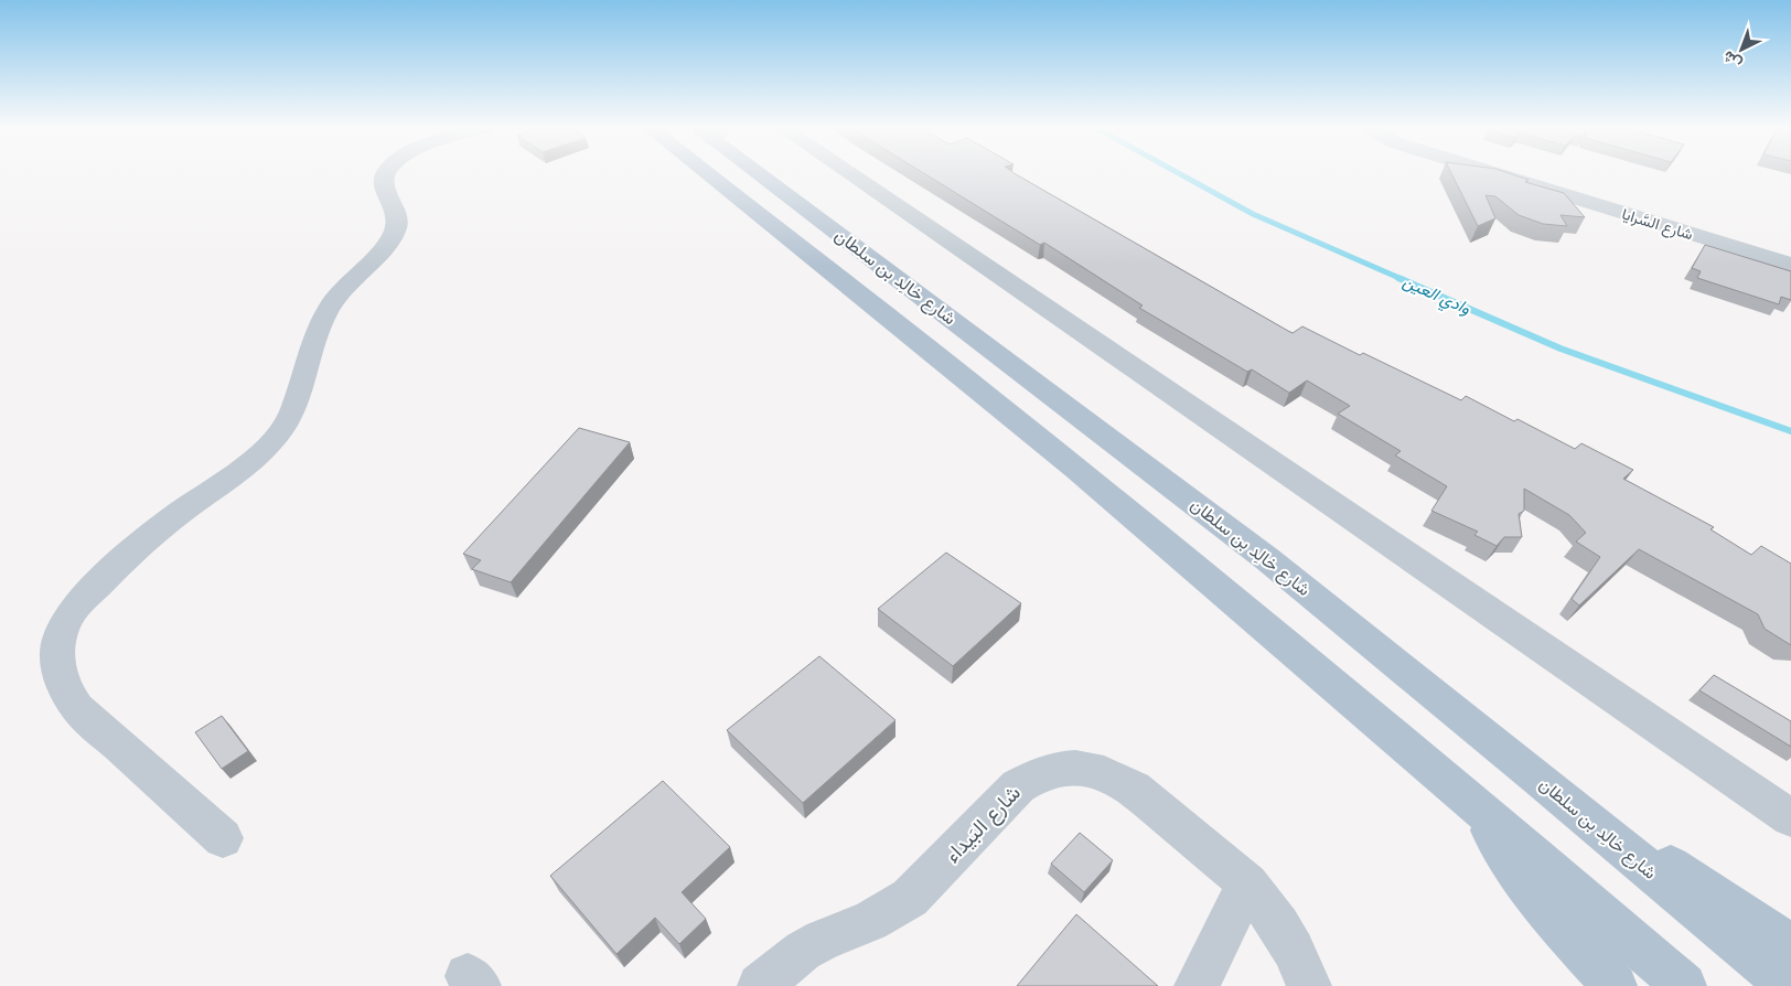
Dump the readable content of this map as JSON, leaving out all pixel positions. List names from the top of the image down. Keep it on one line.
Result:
{"streets":{"main road":["شارع خالِد بن سلطان"],"street":["شارع السَّرايا","شارع البَيداء"]},"water":["وادي العين"],"north":"bottom left"}
